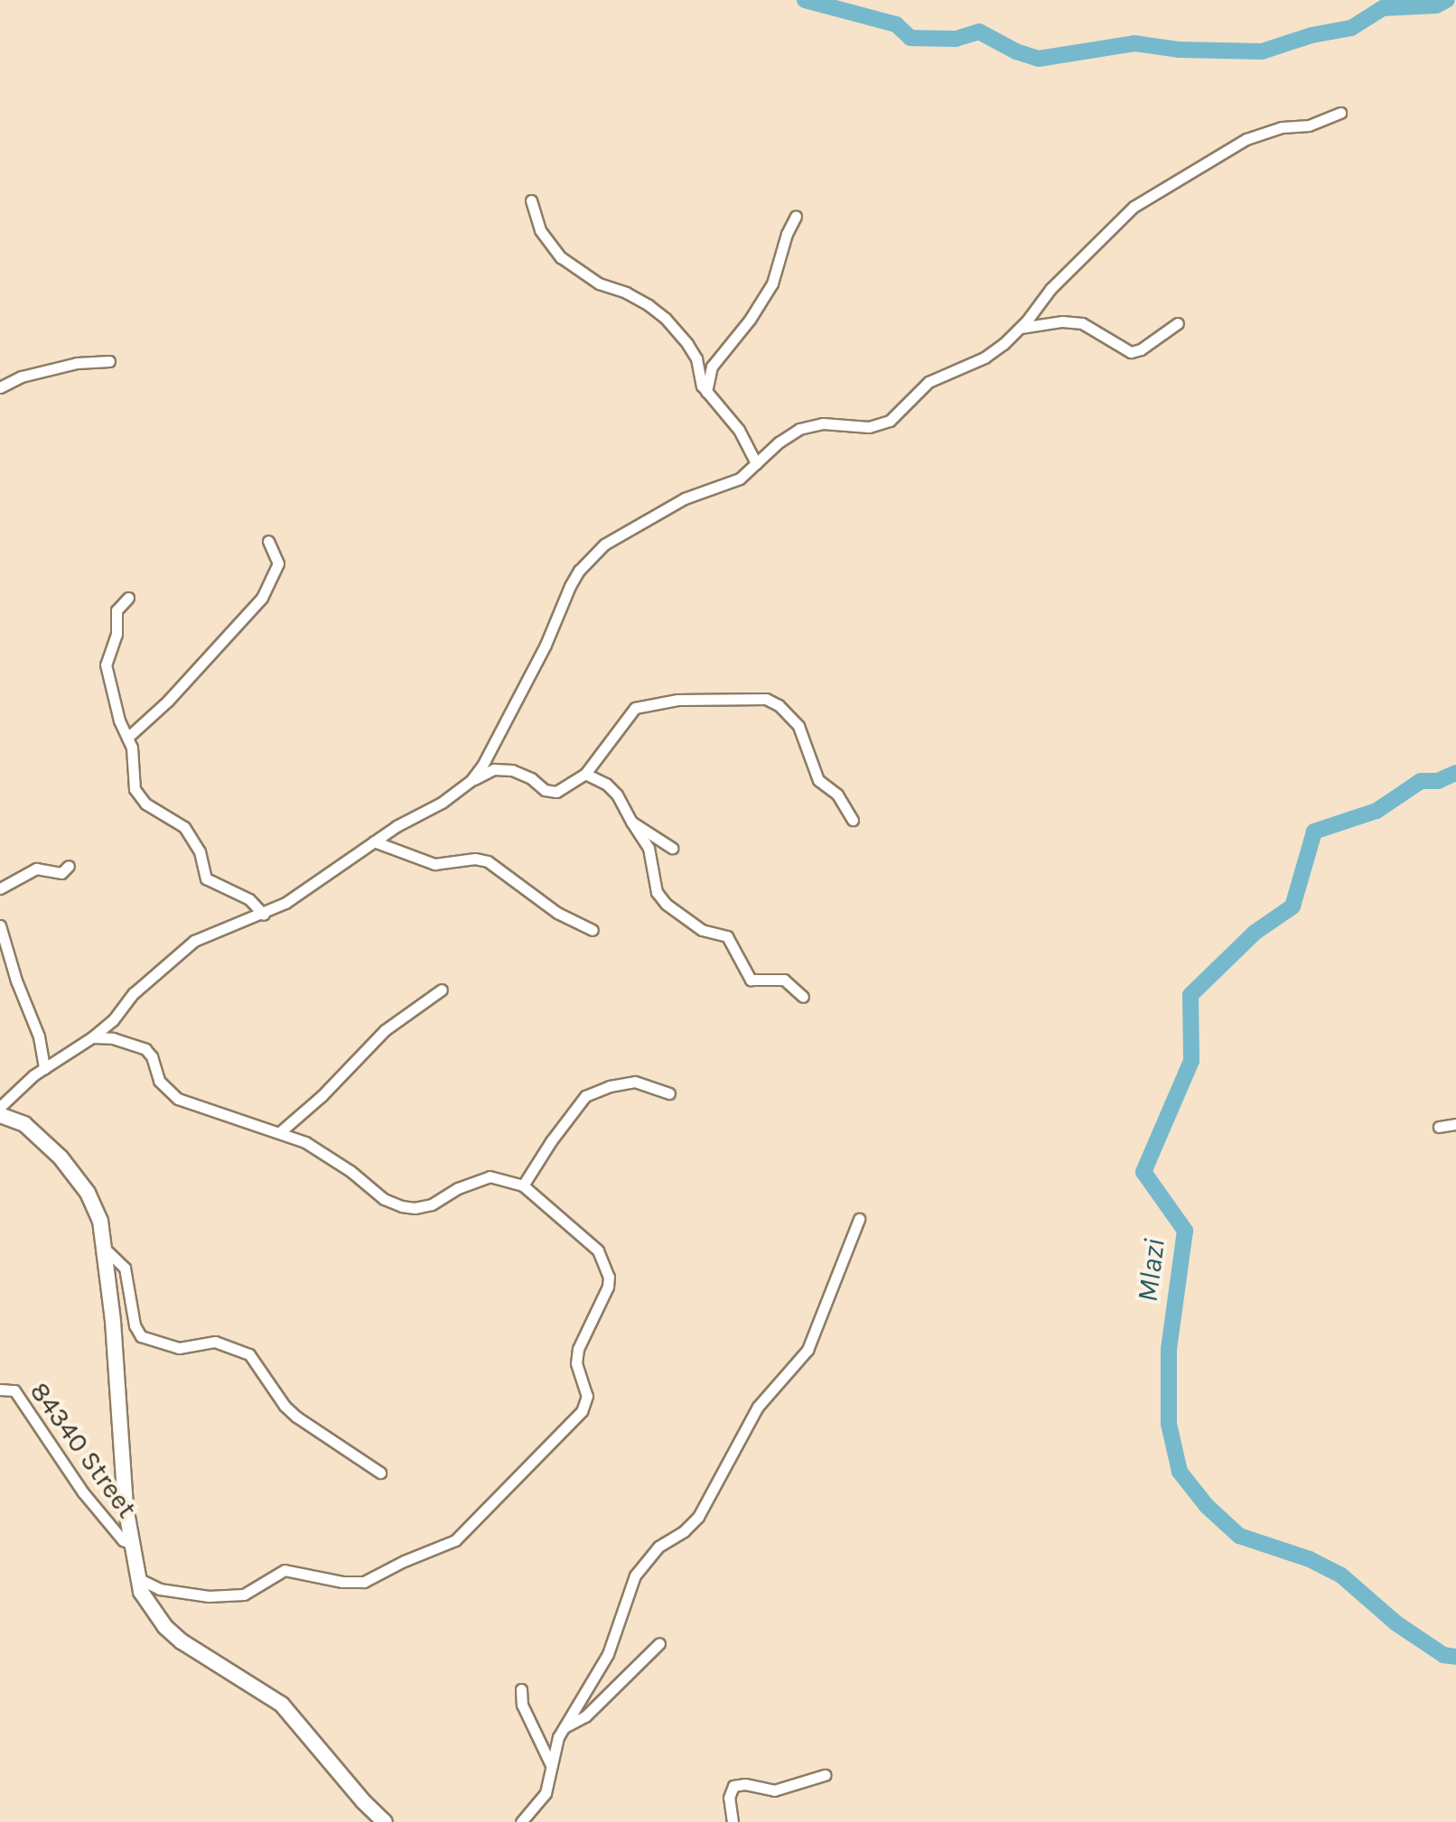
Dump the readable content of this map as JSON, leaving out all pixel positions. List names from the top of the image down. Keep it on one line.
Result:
{"streets":{"street":["84340 Street"]},"water":["Mlazi"]}
